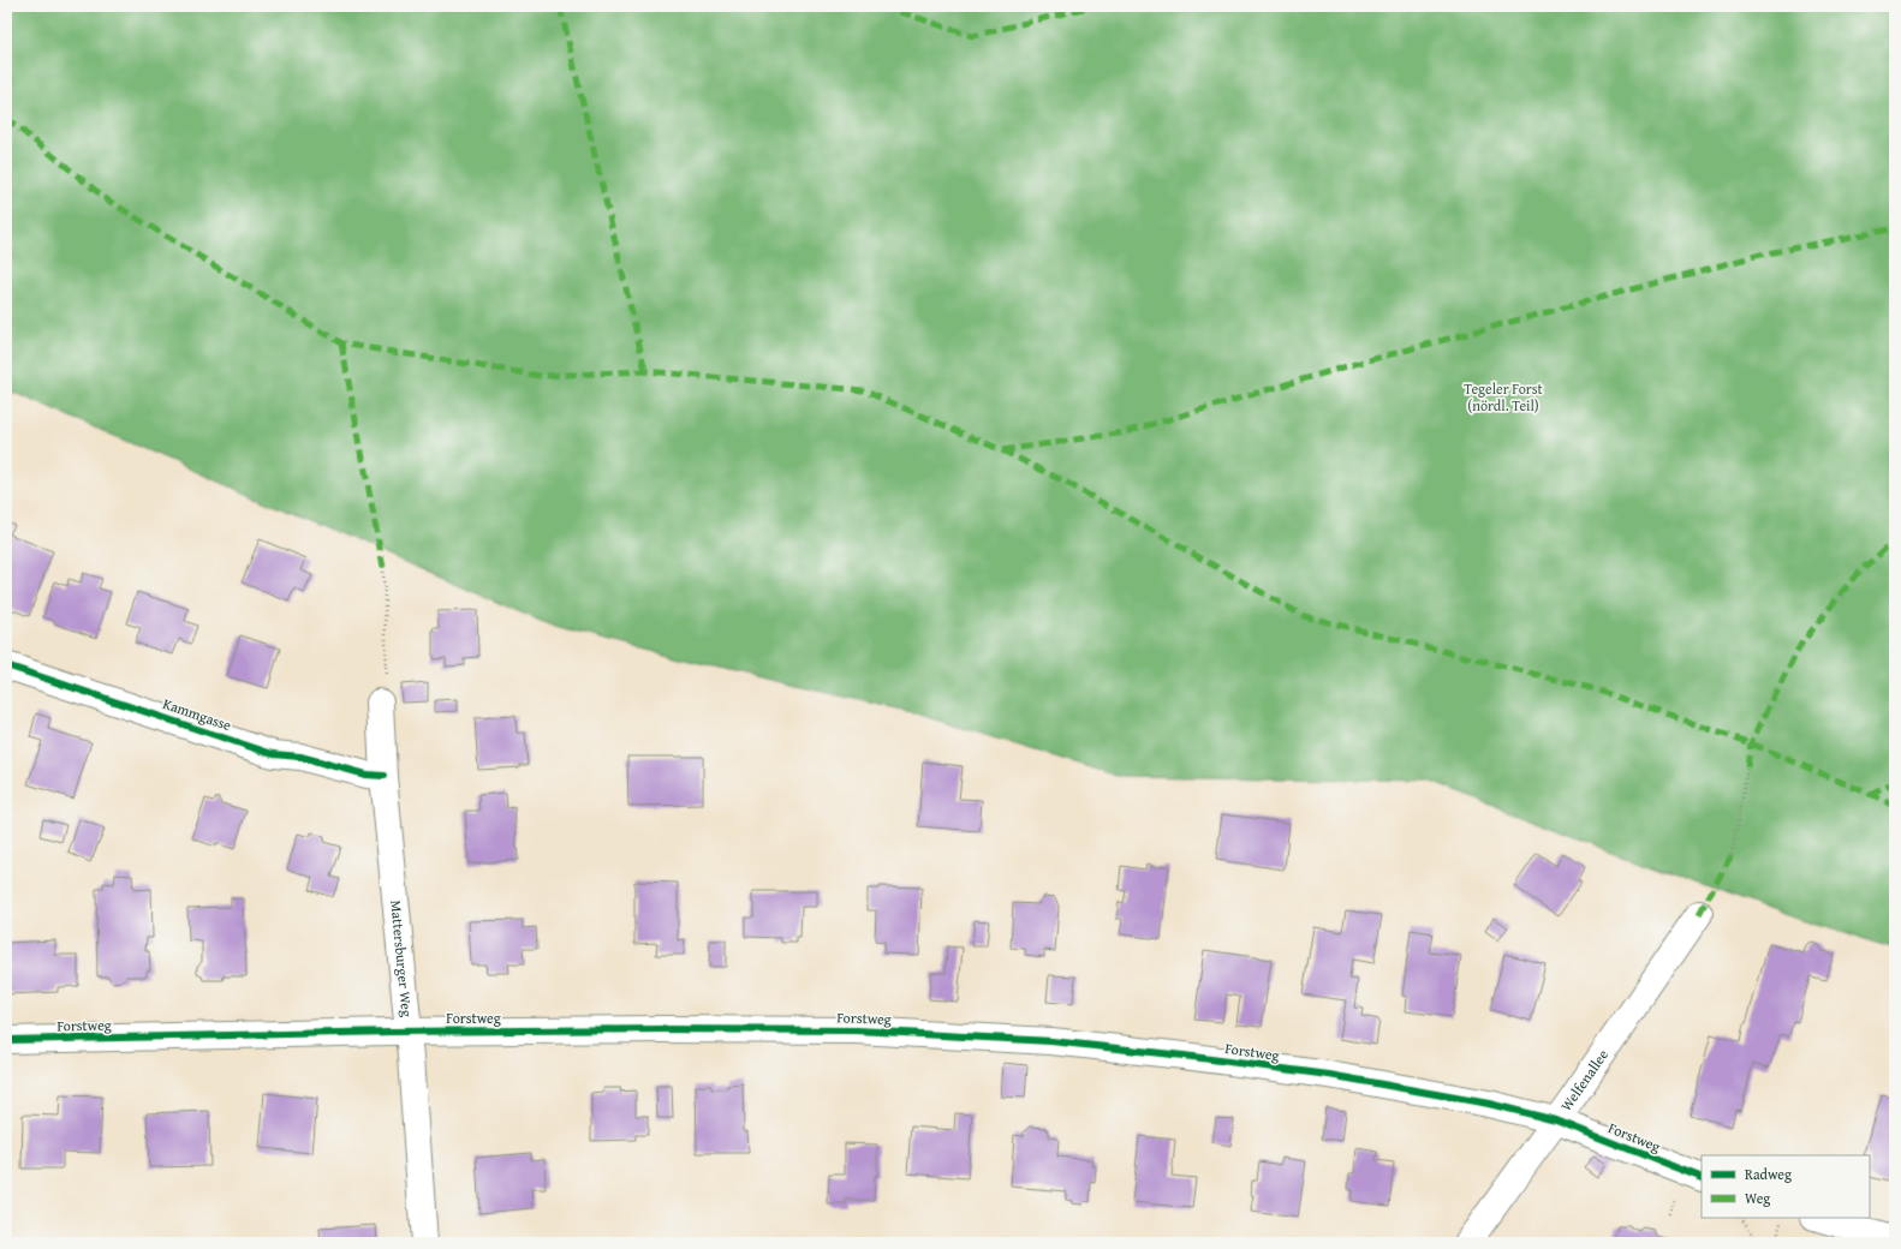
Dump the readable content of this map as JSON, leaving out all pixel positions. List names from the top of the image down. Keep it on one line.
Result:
{"streets":{"street":["Kammgasse","Mattersburger Weg","Forstweg","Welfenallee"]},"crossings":[["Kammgasse","Mattersburger Weg"],["Mattersburger Weg","Forstweg"],["Forstweg","Welfenallee"]],"parks":["Tegeler Forst (nördl. Teil)"],"legend":["Radweg","Weg"]}
